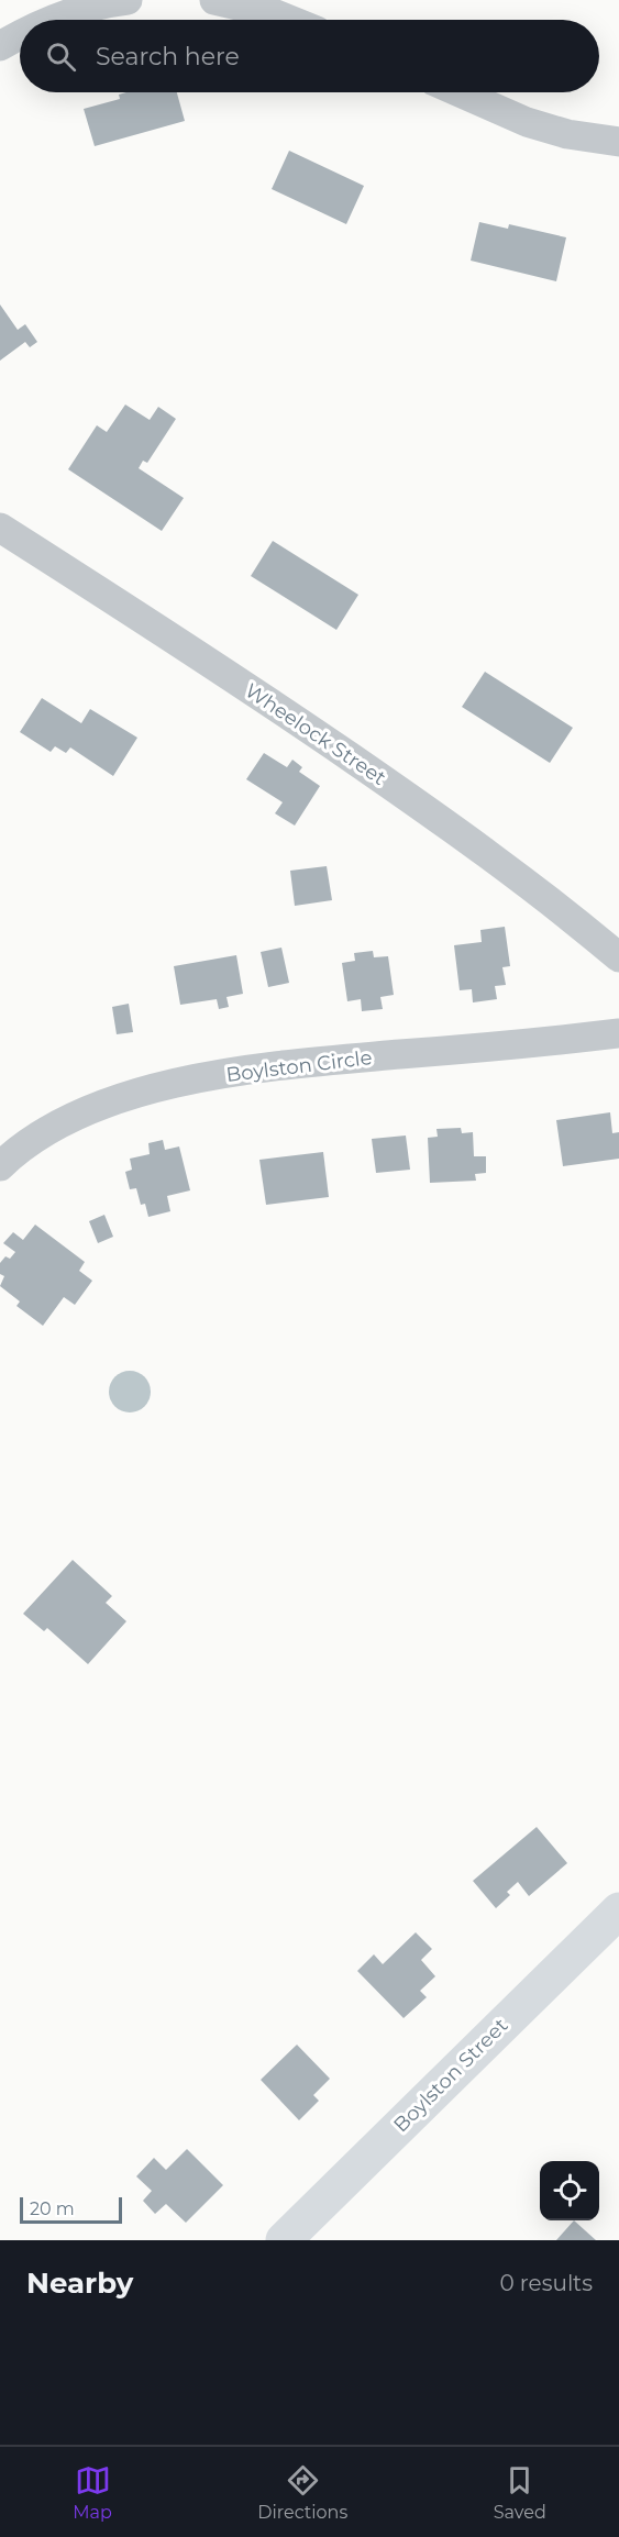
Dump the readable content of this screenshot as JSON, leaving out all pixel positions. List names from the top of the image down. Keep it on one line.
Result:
{"streets":{"main road":["Boylston Street"],"street":["Wheelock Street","Boylston Circle"]},"scale_bar":"20 m","page":{"search":"Search here","scale":"20 m","heading":["Nearby","0 results"],"nav":["Map","Directions","Saved"]}}
